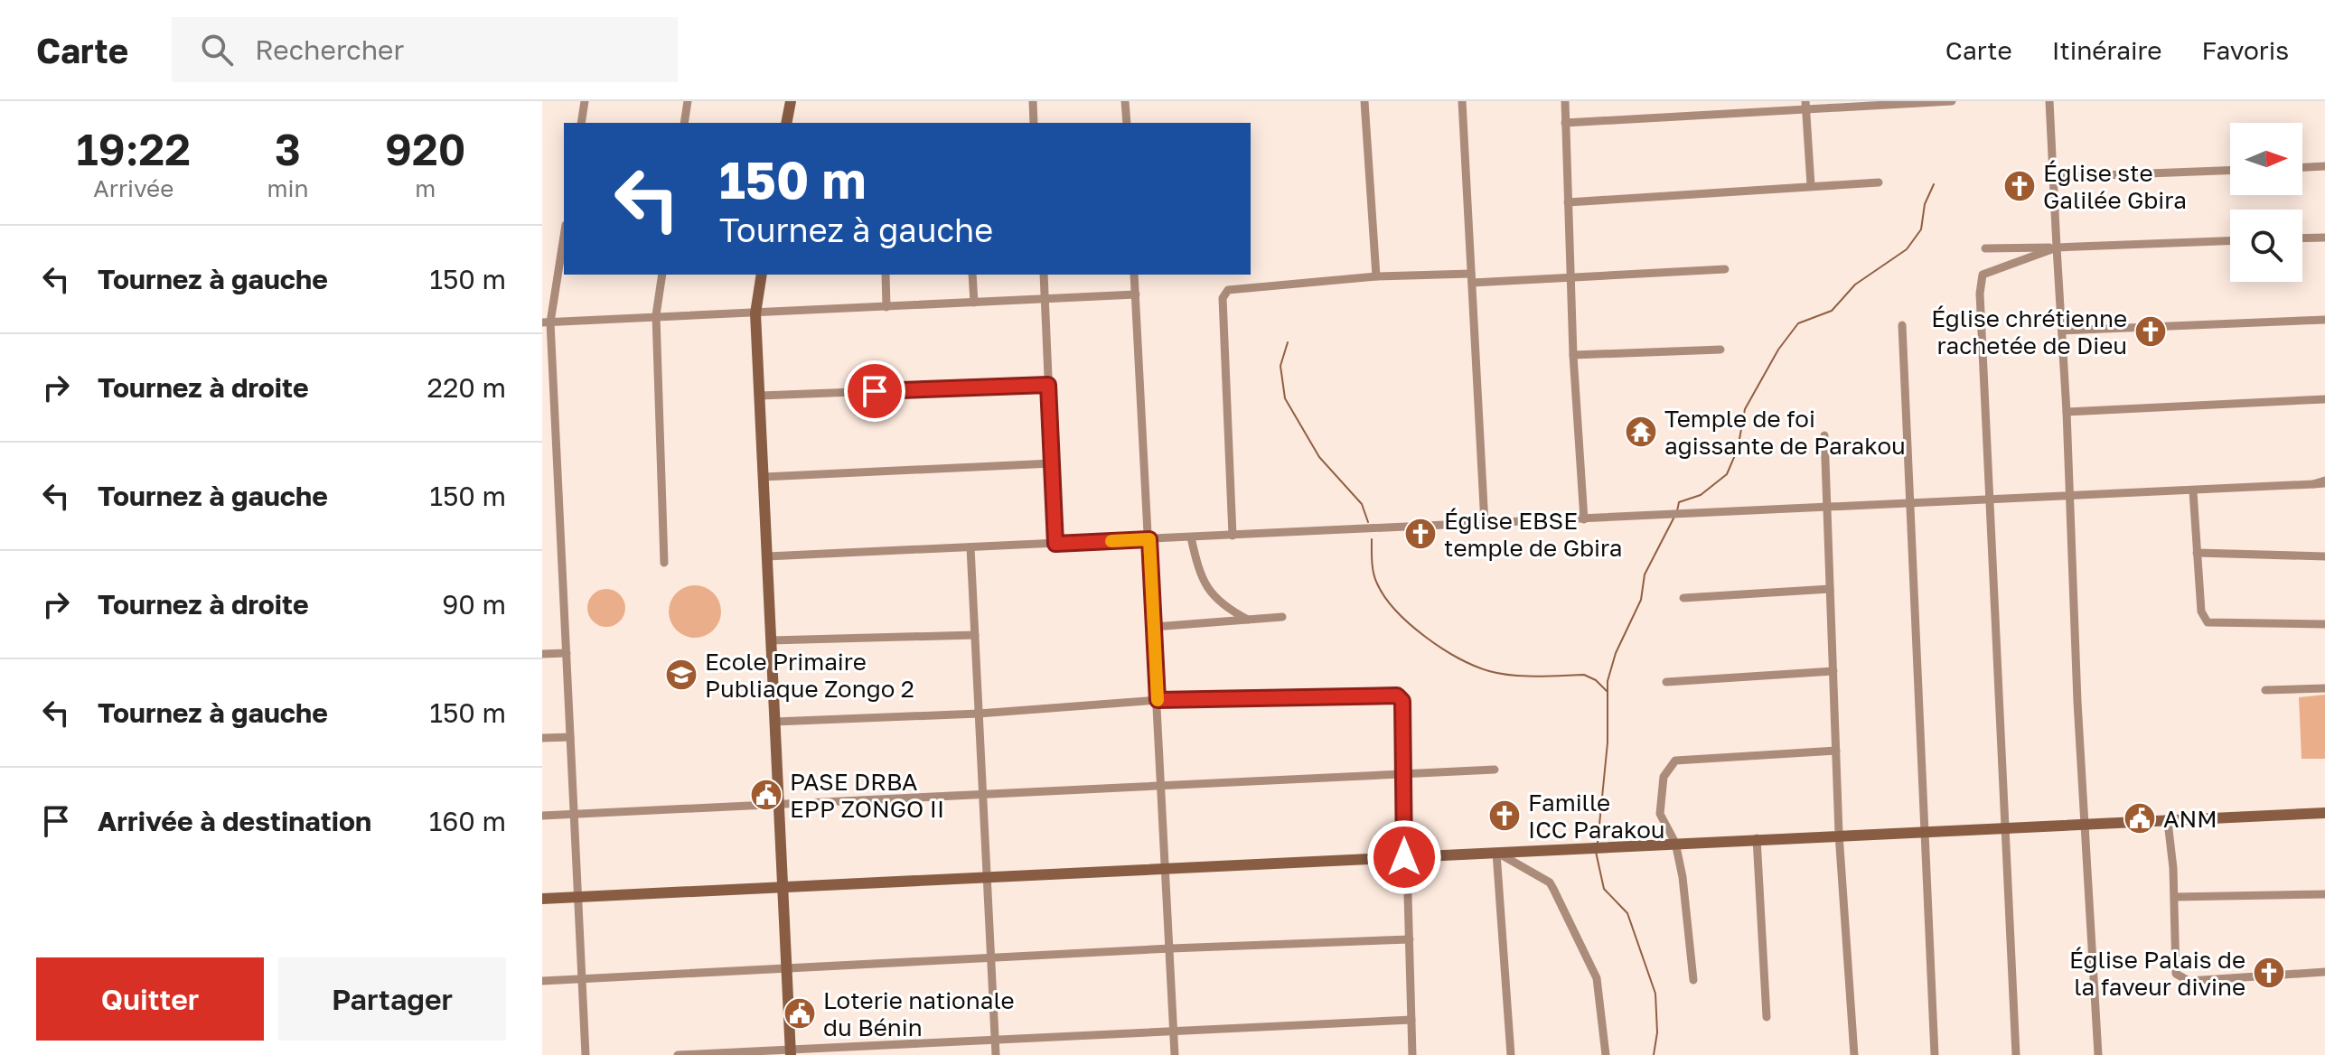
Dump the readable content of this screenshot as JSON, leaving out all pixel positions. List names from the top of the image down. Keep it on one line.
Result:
{"places":{"church":["Église ste Galilée Gbira","Église chrétienne rachetée de Dieu","Église EBSE temple de Gbira","Famille ICC Parakou","Église Palais de la faveur divine"],"temple":["Temple de foi agissante de Parakou"],"school or university":["Ecole Primaire Publiaque Zongo 2"],"public building":["PASE DRBA EPP ZONGO II","ANM","Loterie nationale du Bénin"]},"north":"right","page":{"header":"Carte","search":"Rechercher","nav":["Carte","Itinéraire","Favoris"],"eta":["19:22","Arrivée","3","min","920","m"],"turn":["150 m","Tournez à gauche"],"list":[{"name":"Tournez à gauche","value":"150 m"},{"name":"Tournez à droite","value":"220 m"},{"name":"Tournez à gauche","value":"150 m"},{"name":"Tournez à droite","value":"90 m"},{"name":"Tournez à gauche","value":"150 m"},{"name":"Arrivée à destination","value":"160 m"}],"buttons":["Quitter","Partager"]}}
